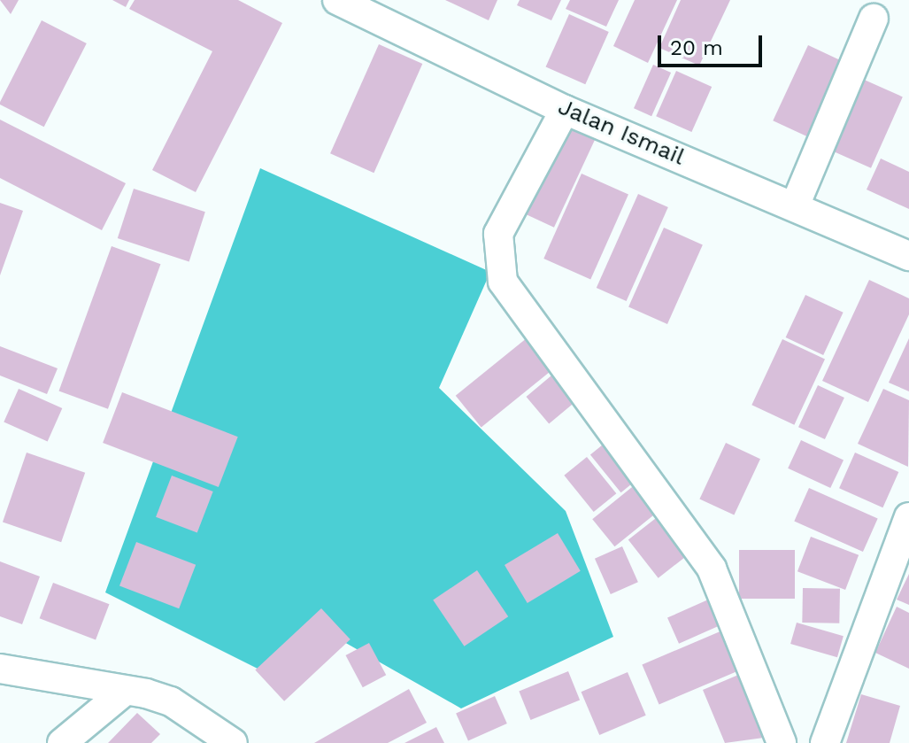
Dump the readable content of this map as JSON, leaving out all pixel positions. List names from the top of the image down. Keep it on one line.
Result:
{"streets":{"street":["Jalan Ismail"]},"scale_bar":"20 m"}
